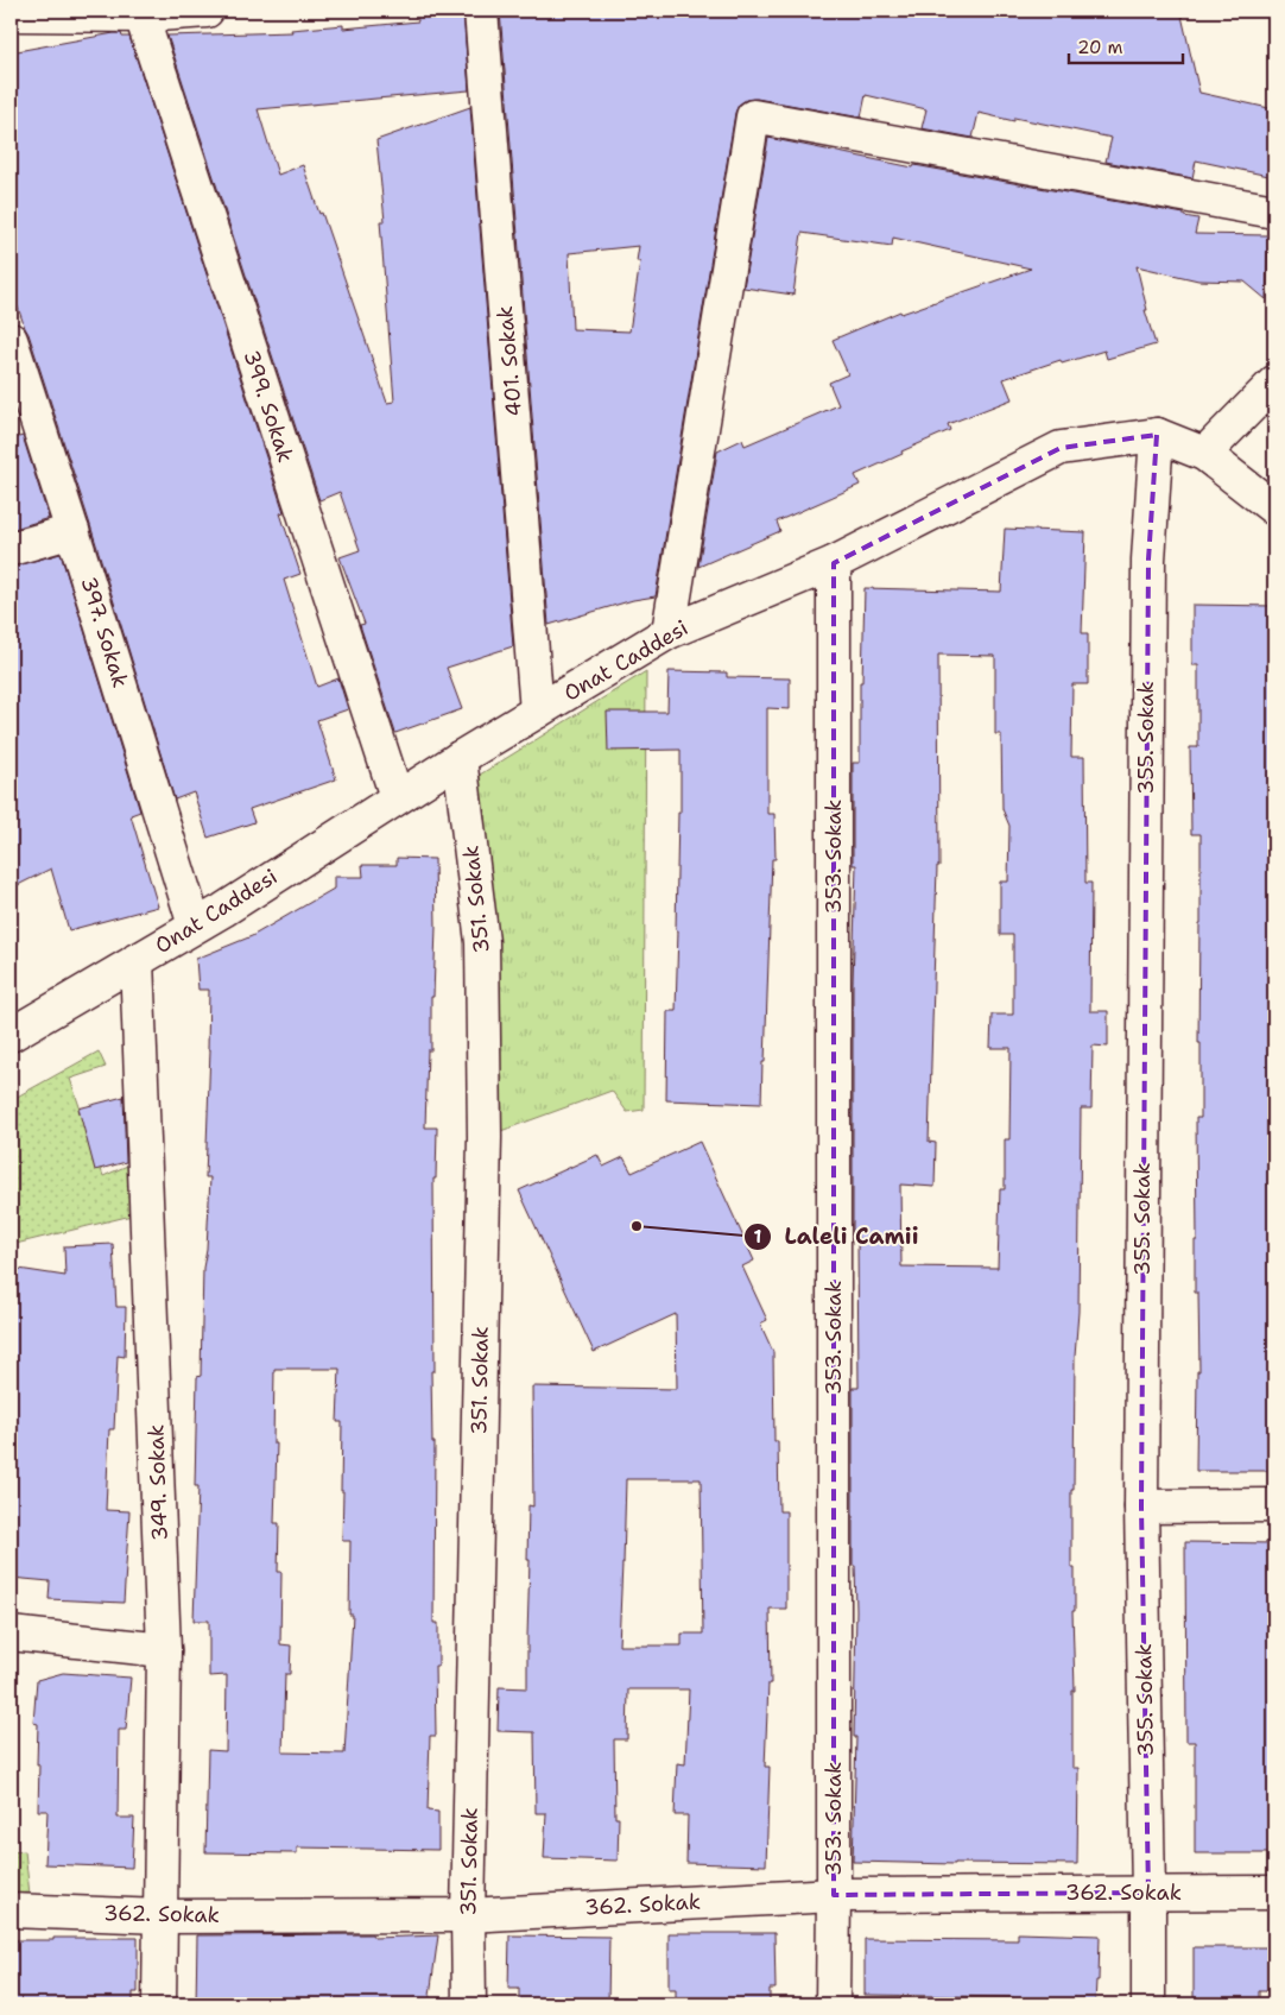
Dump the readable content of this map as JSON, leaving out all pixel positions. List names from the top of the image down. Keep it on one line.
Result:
{"streets":{"street":["401. Sokak","399. Sokak","397. Sokak","Onat Caddesi","355. Sokak","353. Sokak","351. Sokak","349. Sokak","362. Sokak"]},"crossings":[["401. Sokak","Onat Caddesi"],["399. Sokak","Onat Caddesi"],["397. Sokak","Onat Caddesi"],["Onat Caddesi","355. Sokak"],["Onat Caddesi","353. Sokak"],["Onat Caddesi","351. Sokak"],["Onat Caddesi","349. Sokak"],["355. Sokak","362. Sokak"],["353. Sokak","362. Sokak"],["351. Sokak","362. Sokak"],["349. Sokak","362. Sokak"]],"places":["Laleli Camii"],"scale_bar":"20 m"}
